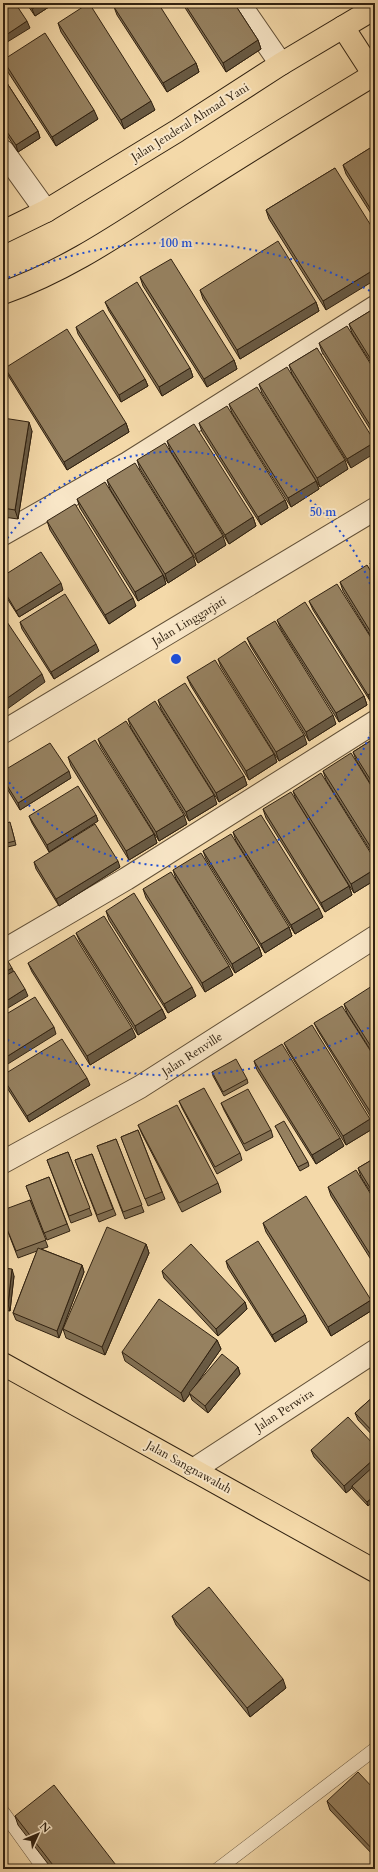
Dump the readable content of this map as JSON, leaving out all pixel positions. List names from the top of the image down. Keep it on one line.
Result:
{"streets":{"main road":["Jalan Jenderal Ahmad Yani","Jalan Sangnawaluh"],"street":["Jalan Linggarjati","Jalan Renville","Jalan Perwira"]},"crossings":[["Jalan Perwira","Jalan Sangnawaluh"]],"north":"top right","rings":["100 m","50 m"]}
